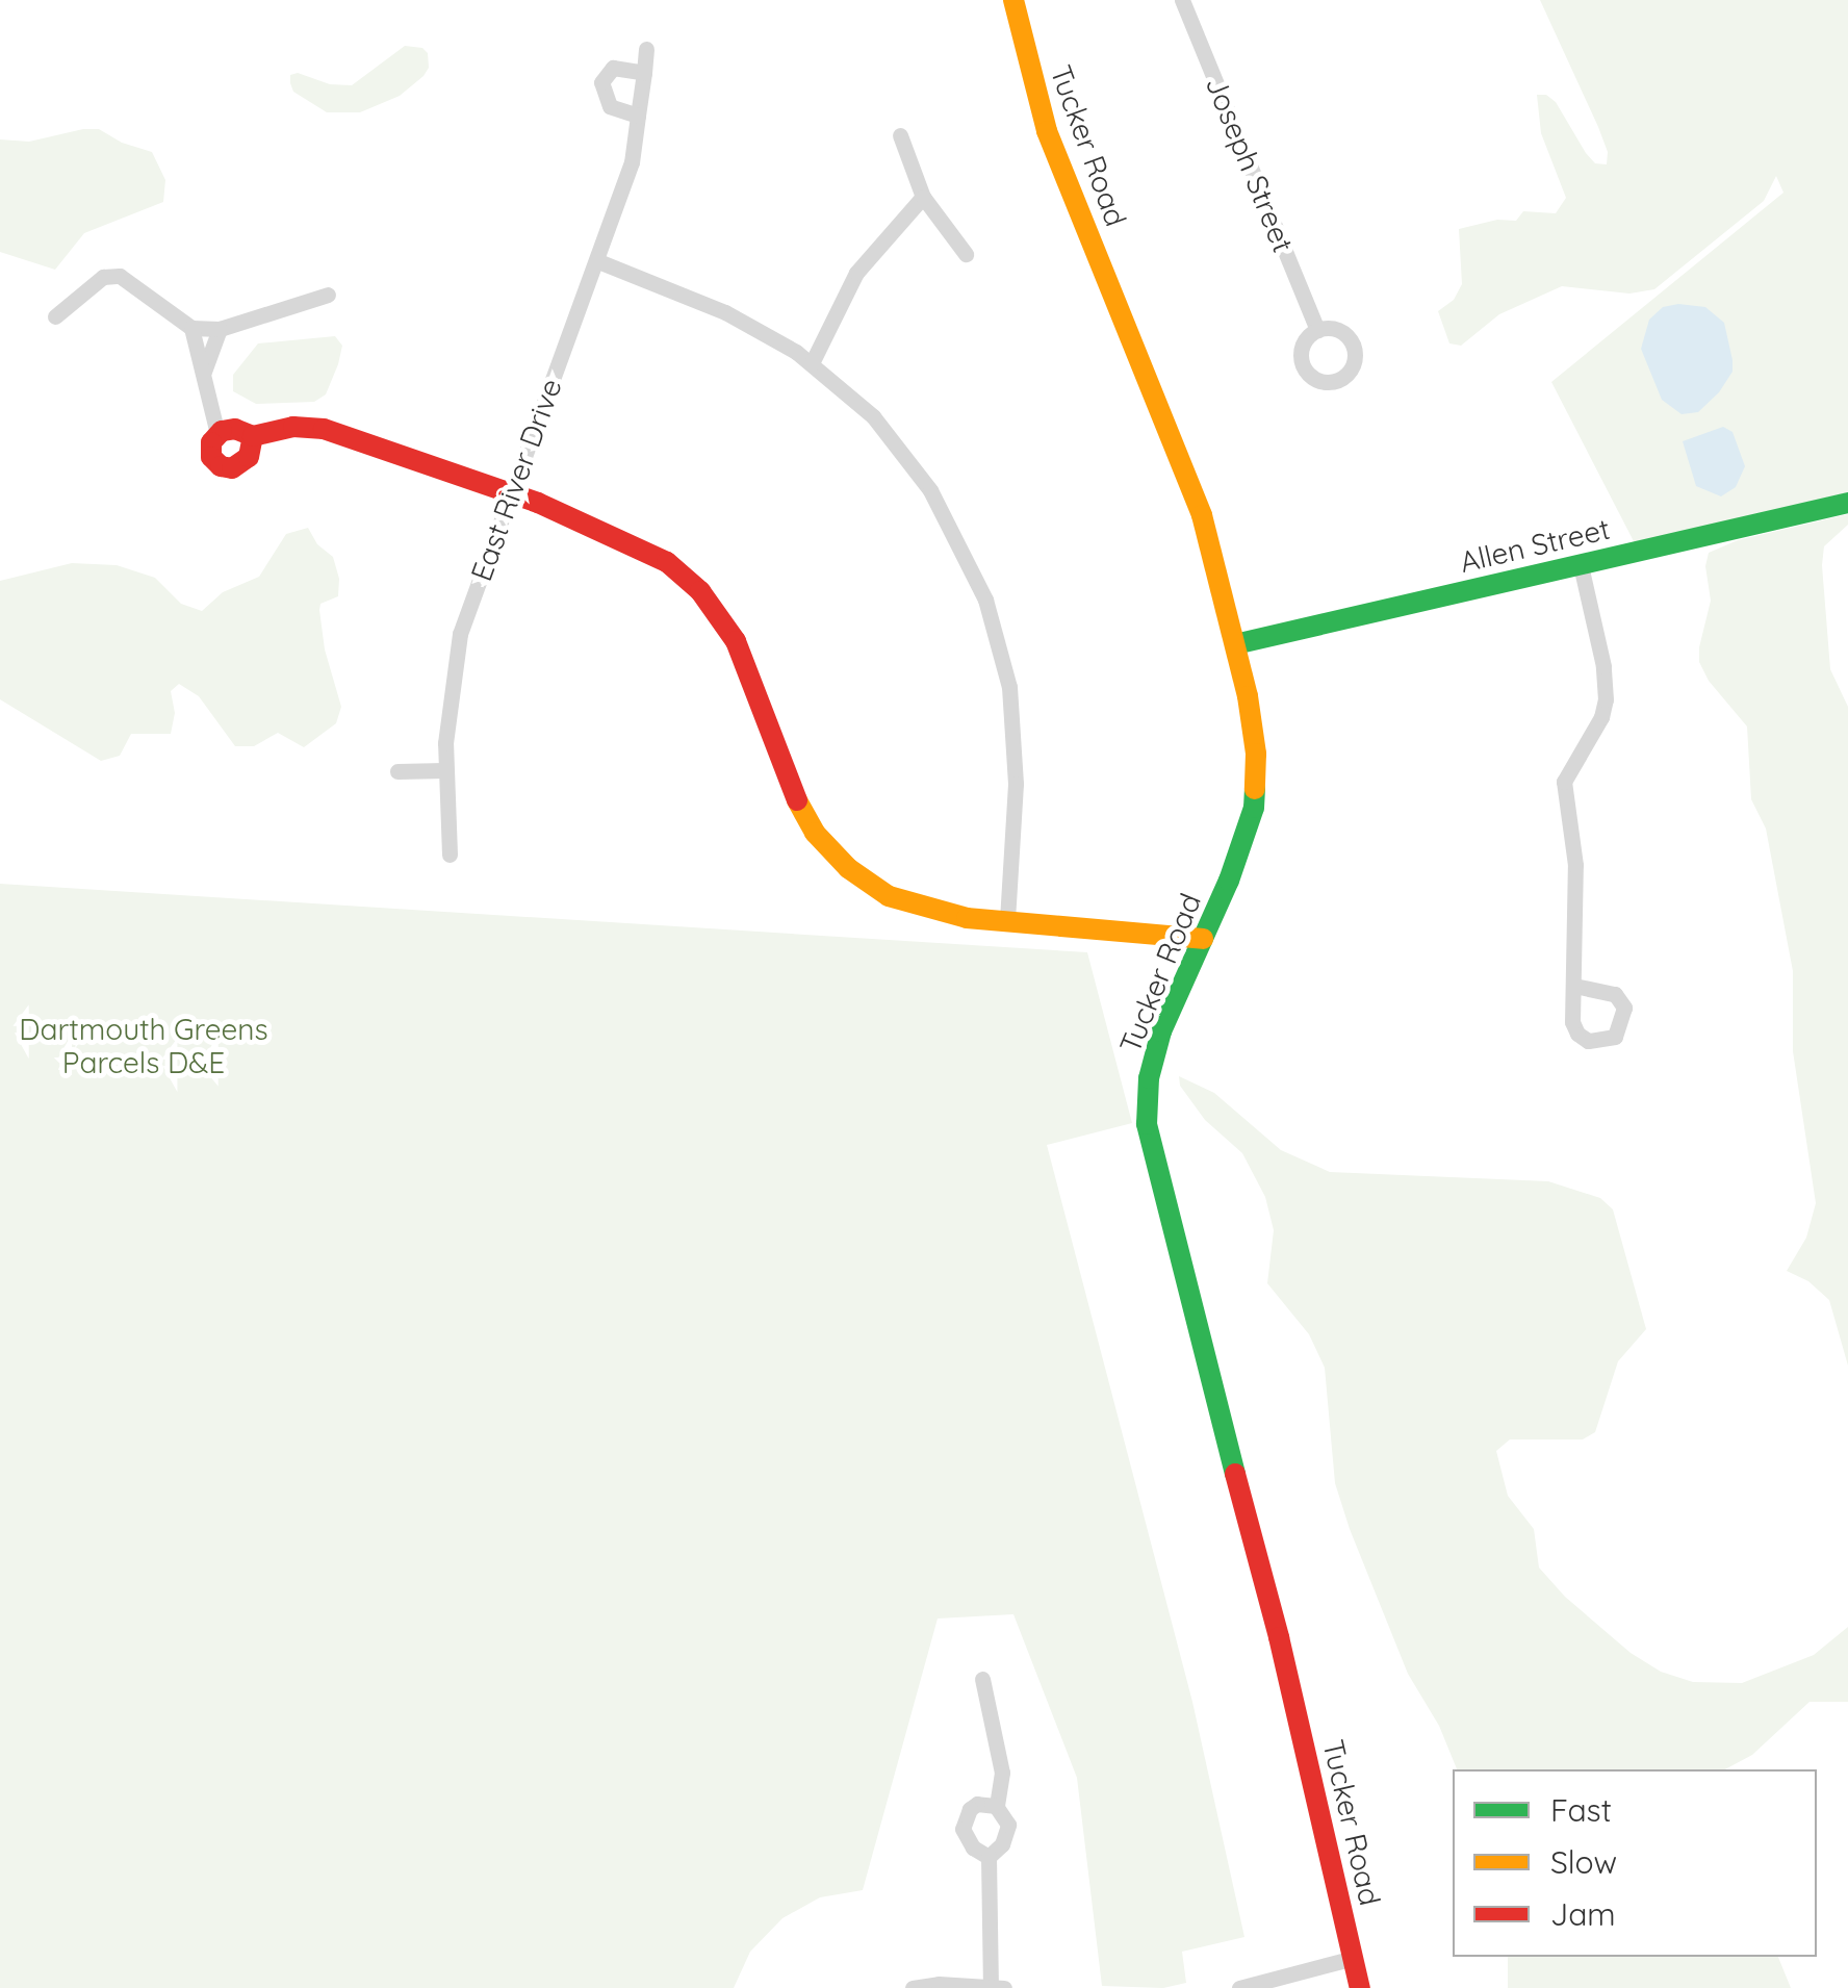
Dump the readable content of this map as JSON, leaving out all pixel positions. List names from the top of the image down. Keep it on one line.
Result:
{"streets":{"main road":["Tucker Road","Allen Street"],"street":["Joseph Street","East River Drive"]},"crossings":[["Tucker Road","Allen Street"]],"parks":["Dartmouth Greens Parcels D&E"],"legend":["Fast","Slow","Jam"]}
